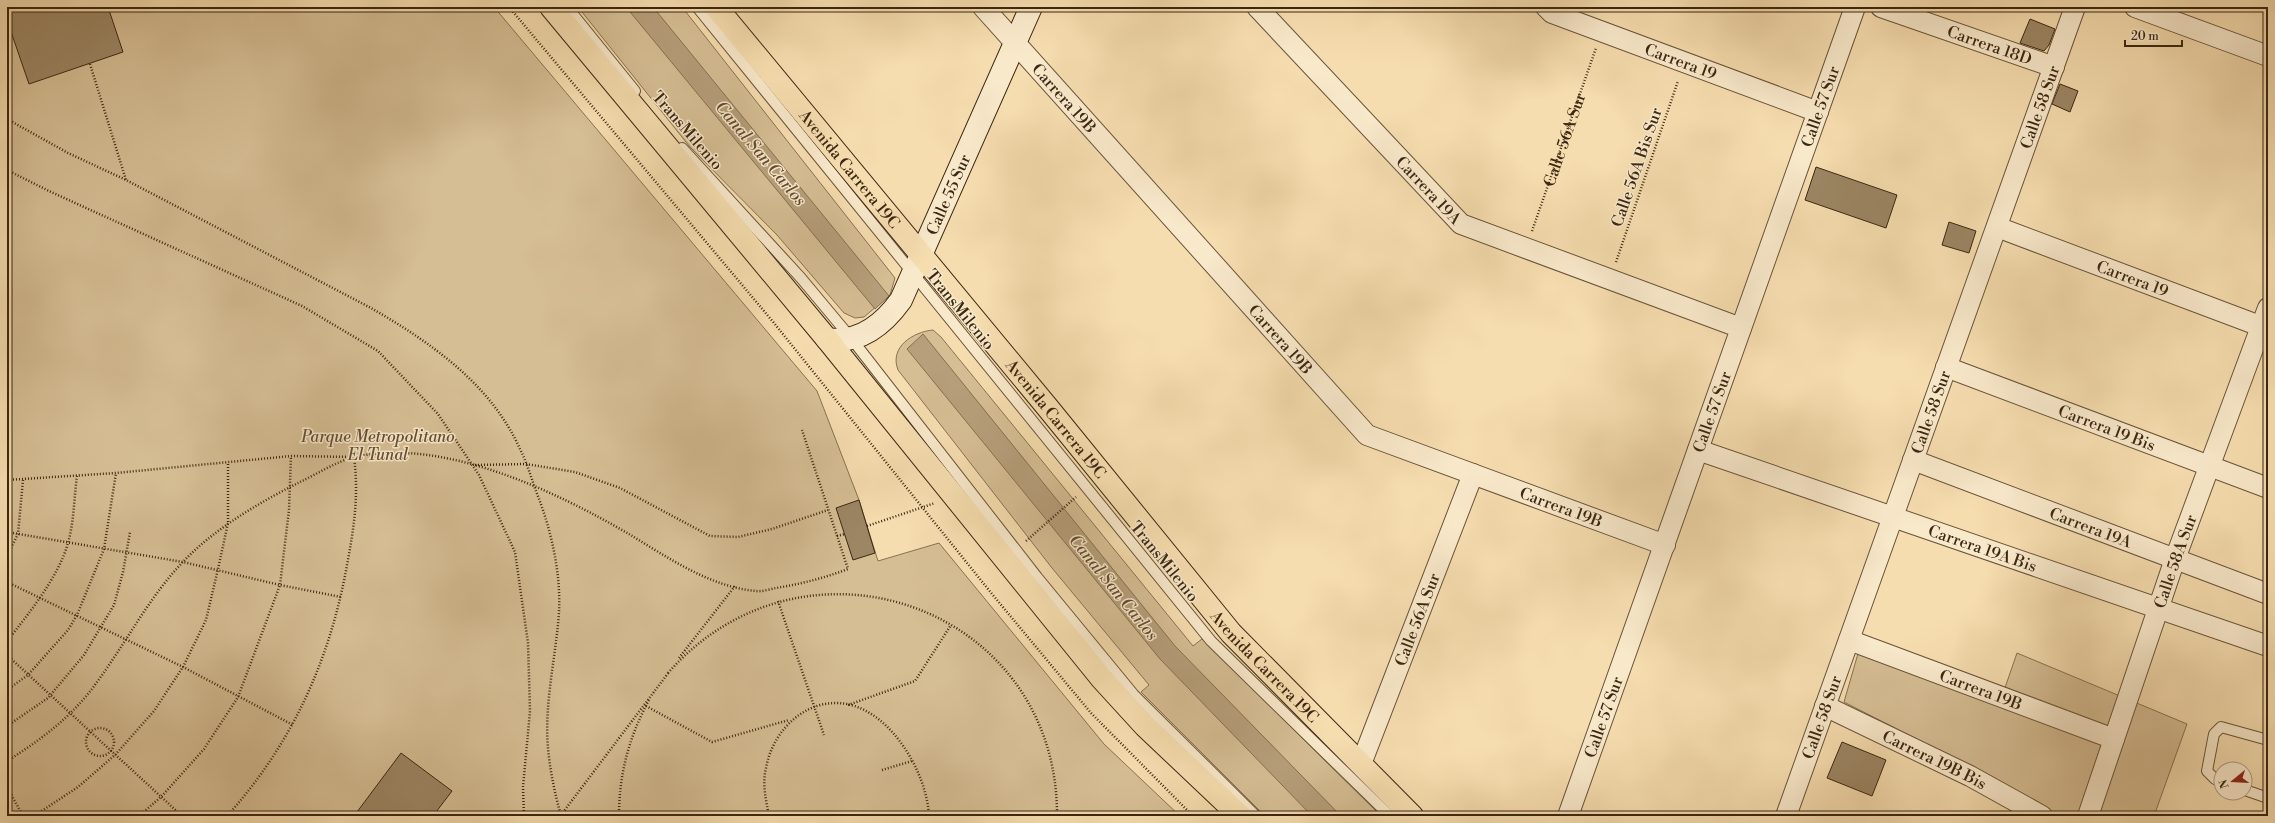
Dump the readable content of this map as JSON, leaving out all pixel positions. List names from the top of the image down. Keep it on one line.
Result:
{"streets":{"main road":["Avenida Carrera 19C"],"street":["Carrera 18D","Carrera 19","Carrera 19B","Calle 57 Sur","Calle 58 Sur","Calle 56A Sur","Carrera 19A","Calle 55 Sur","Carrera 19 Bis","Carrera 19A Bis","Calle 58A Sur","Carrera 19B Bis"],"lane":["TransMilenio"],"path":["Calle 56A Bis Sur"]},"crossings":[["Carrera 18D","Calle 58 Sur"],["Carrera 19","Calle 57 Sur"],["Carrera 19","Calle 58 Sur"],["Carrera 19","Calle 56A Sur"],["Carrera 19","Calle 56A Bis Sur"],["Carrera 19","Calle 58A Sur"],["Carrera 19B","Calle 57 Sur"],["Carrera 19B","Calle 58 Sur"],["Carrera 19B","Calle 56A Sur"],["Carrera 19B","Calle 55 Sur"],["Carrera 19B","Calle 58A Sur"],["Calle 57 Sur","Carrera 19A"],["Calle 57 Sur","Carrera 19A Bis"],["Calle 58 Sur","Carrera 19A"],["Calle 58 Sur","Carrera 19 Bis"],["Calle 58 Sur","Carrera 19A Bis"],["Calle 58 Sur","Carrera 19B Bis"],["TransMilenio","Avenida Carrera 19C"],["TransMilenio","Calle 55 Sur"],["Calle 56A Sur","Avenida Carrera 19C"],["Calle 56A Sur","Carrera 19A"],["Calle 56A Bis Sur","Carrera 19A"],["Avenida Carrera 19C","Calle 55 Sur"],["Carrera 19A","Calle 58A Sur"],["Carrera 19 Bis","Calle 58A Sur"],["Carrera 19A Bis","Calle 58A Sur"]],"water":["Canal San Carlos"],"parks":["Parque Metropolitano El Tunal"],"scale_bar":"20 m","north":"left"}
